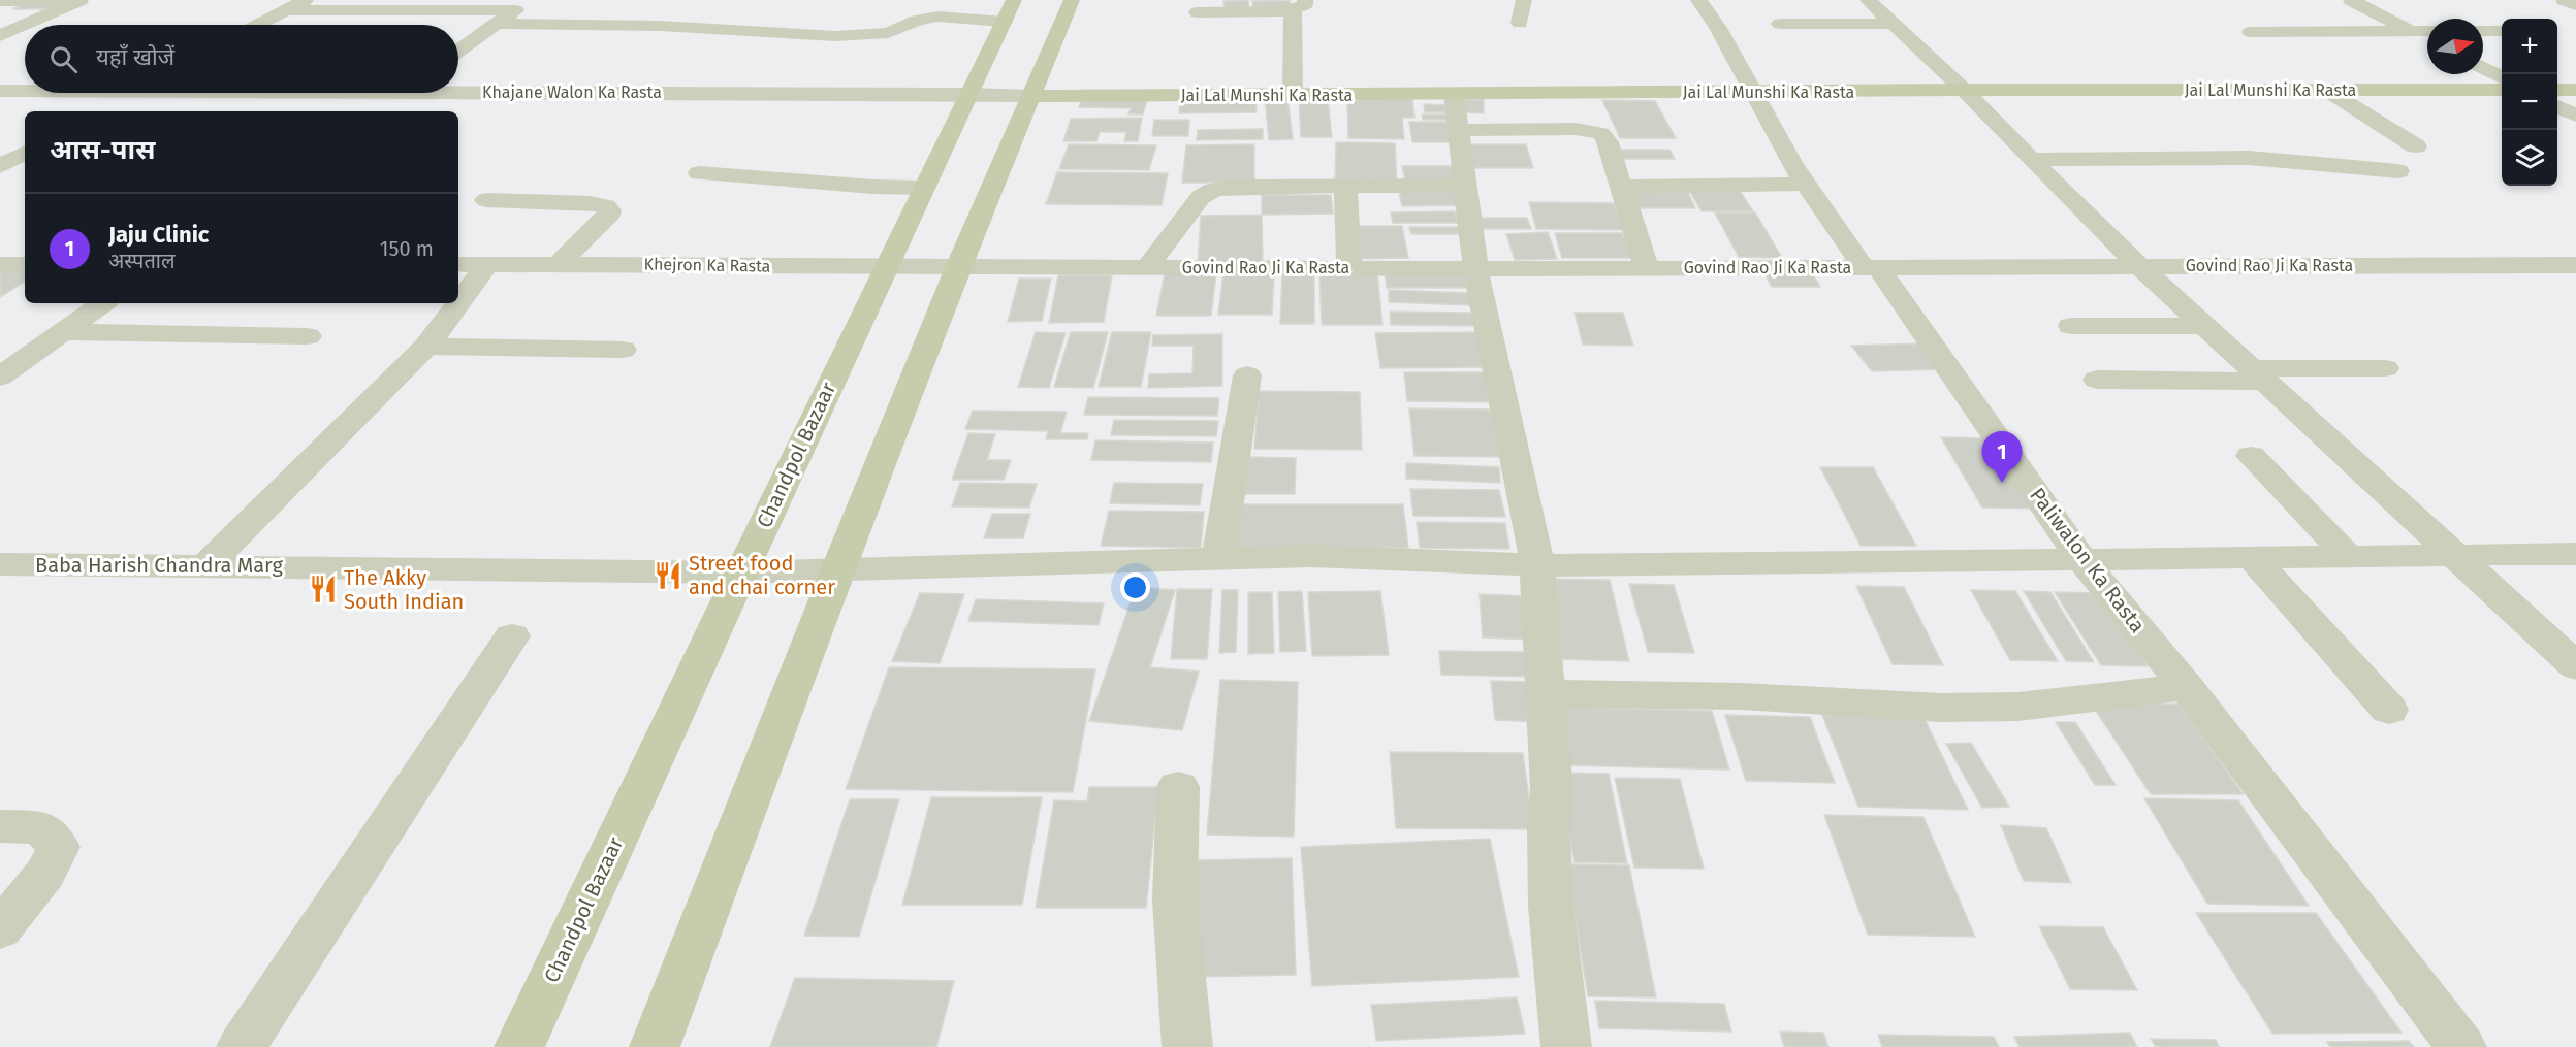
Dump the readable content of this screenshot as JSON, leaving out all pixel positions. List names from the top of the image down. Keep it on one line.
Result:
{"streets":{"main road":["Jai Lal Munshi Ka Rasta","Chandpol Bazaar"],"street":["Khajane Walon Ka Rasta","Khejron Ka Rasta","Govind Rao Ji Ka Rasta","Paliwalon Ka Rasta","Baba Harish Chandra Marg"]},"crossings":[["Jai Lal Munshi Ka Rasta","Khajane Walon Ka Rasta"],["Jai Lal Munshi Ka Rasta","Paliwalon Ka Rasta"],["Khajane Walon Ka Rasta","Chandpol Bazaar"],["Khejron Ka Rasta","Govind Rao Ji Ka Rasta"],["Khejron Ka Rasta","Chandpol Bazaar"],["Govind Rao Ji Ka Rasta","Paliwalon Ka Rasta"],["Chandpol Bazaar","Baba Harish Chandra Marg"],["Paliwalon Ka Rasta","Baba Harish Chandra Marg"]],"places":{"restaurant":["Street food and chai corner","The Akky South Indian"]},"north":"right","page":{"map_buttons":["+","−"],"search":"यहाँ खोजें","heading":"आस-पास","list":[{"mark":"1","name":"Jaju Clinic","note":"अस्पताल","value":"150 m"}],"pins":"1"}}
